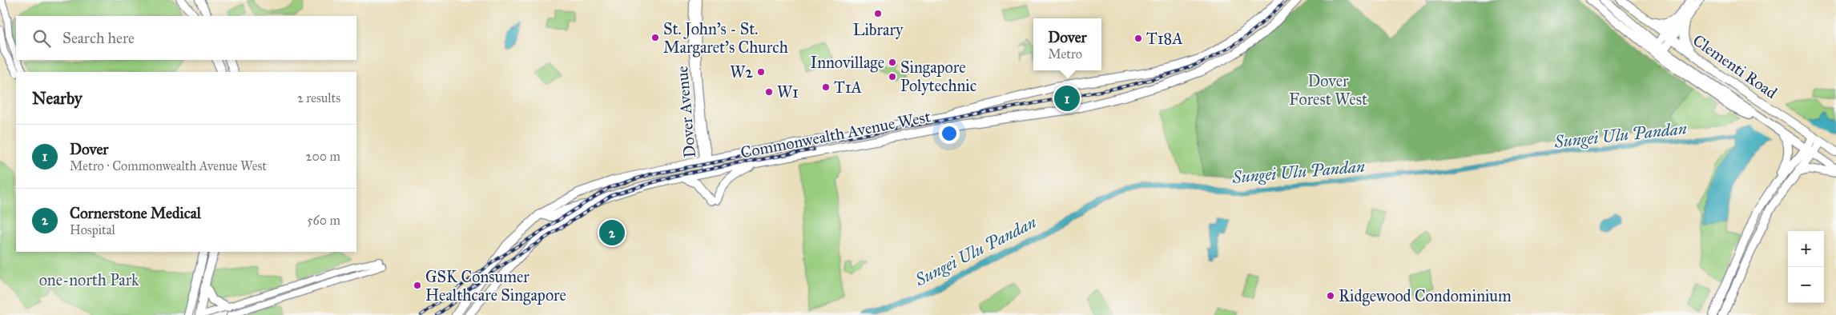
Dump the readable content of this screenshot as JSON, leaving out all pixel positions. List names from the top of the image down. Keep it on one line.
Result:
{"streets":{"main road":["Clementi Road","Commonwealth Avenue West"],"street":["Dover Avenue"]},"crossings":[["Dover Avenue","Commonwealth Avenue West"]],"water":["Sungei Ulu Pandan"],"parks":["Dover Forest West","one-north Park"],"places":["Library","St. John's - St. Margaret's Church","T18A","Innovillage","W2","Singapore Polytechnic","T1A","W1","GSK Consumer Healthcare Singapore","Ridgewood Condominium"],"page":{"search":"Search here","popup":["Dover","Metro"],"heading":["Nearby","2 results"],"pins":["1","2"],"list":[{"mark":"1","name":"Dover","note":"Metro · Commonwealth Avenue West","value":"200 m"},{"mark":"2","name":"Cornerstone Medical","note":"Hospital","value":"560 m"}],"map_buttons":["+","−"]}}
